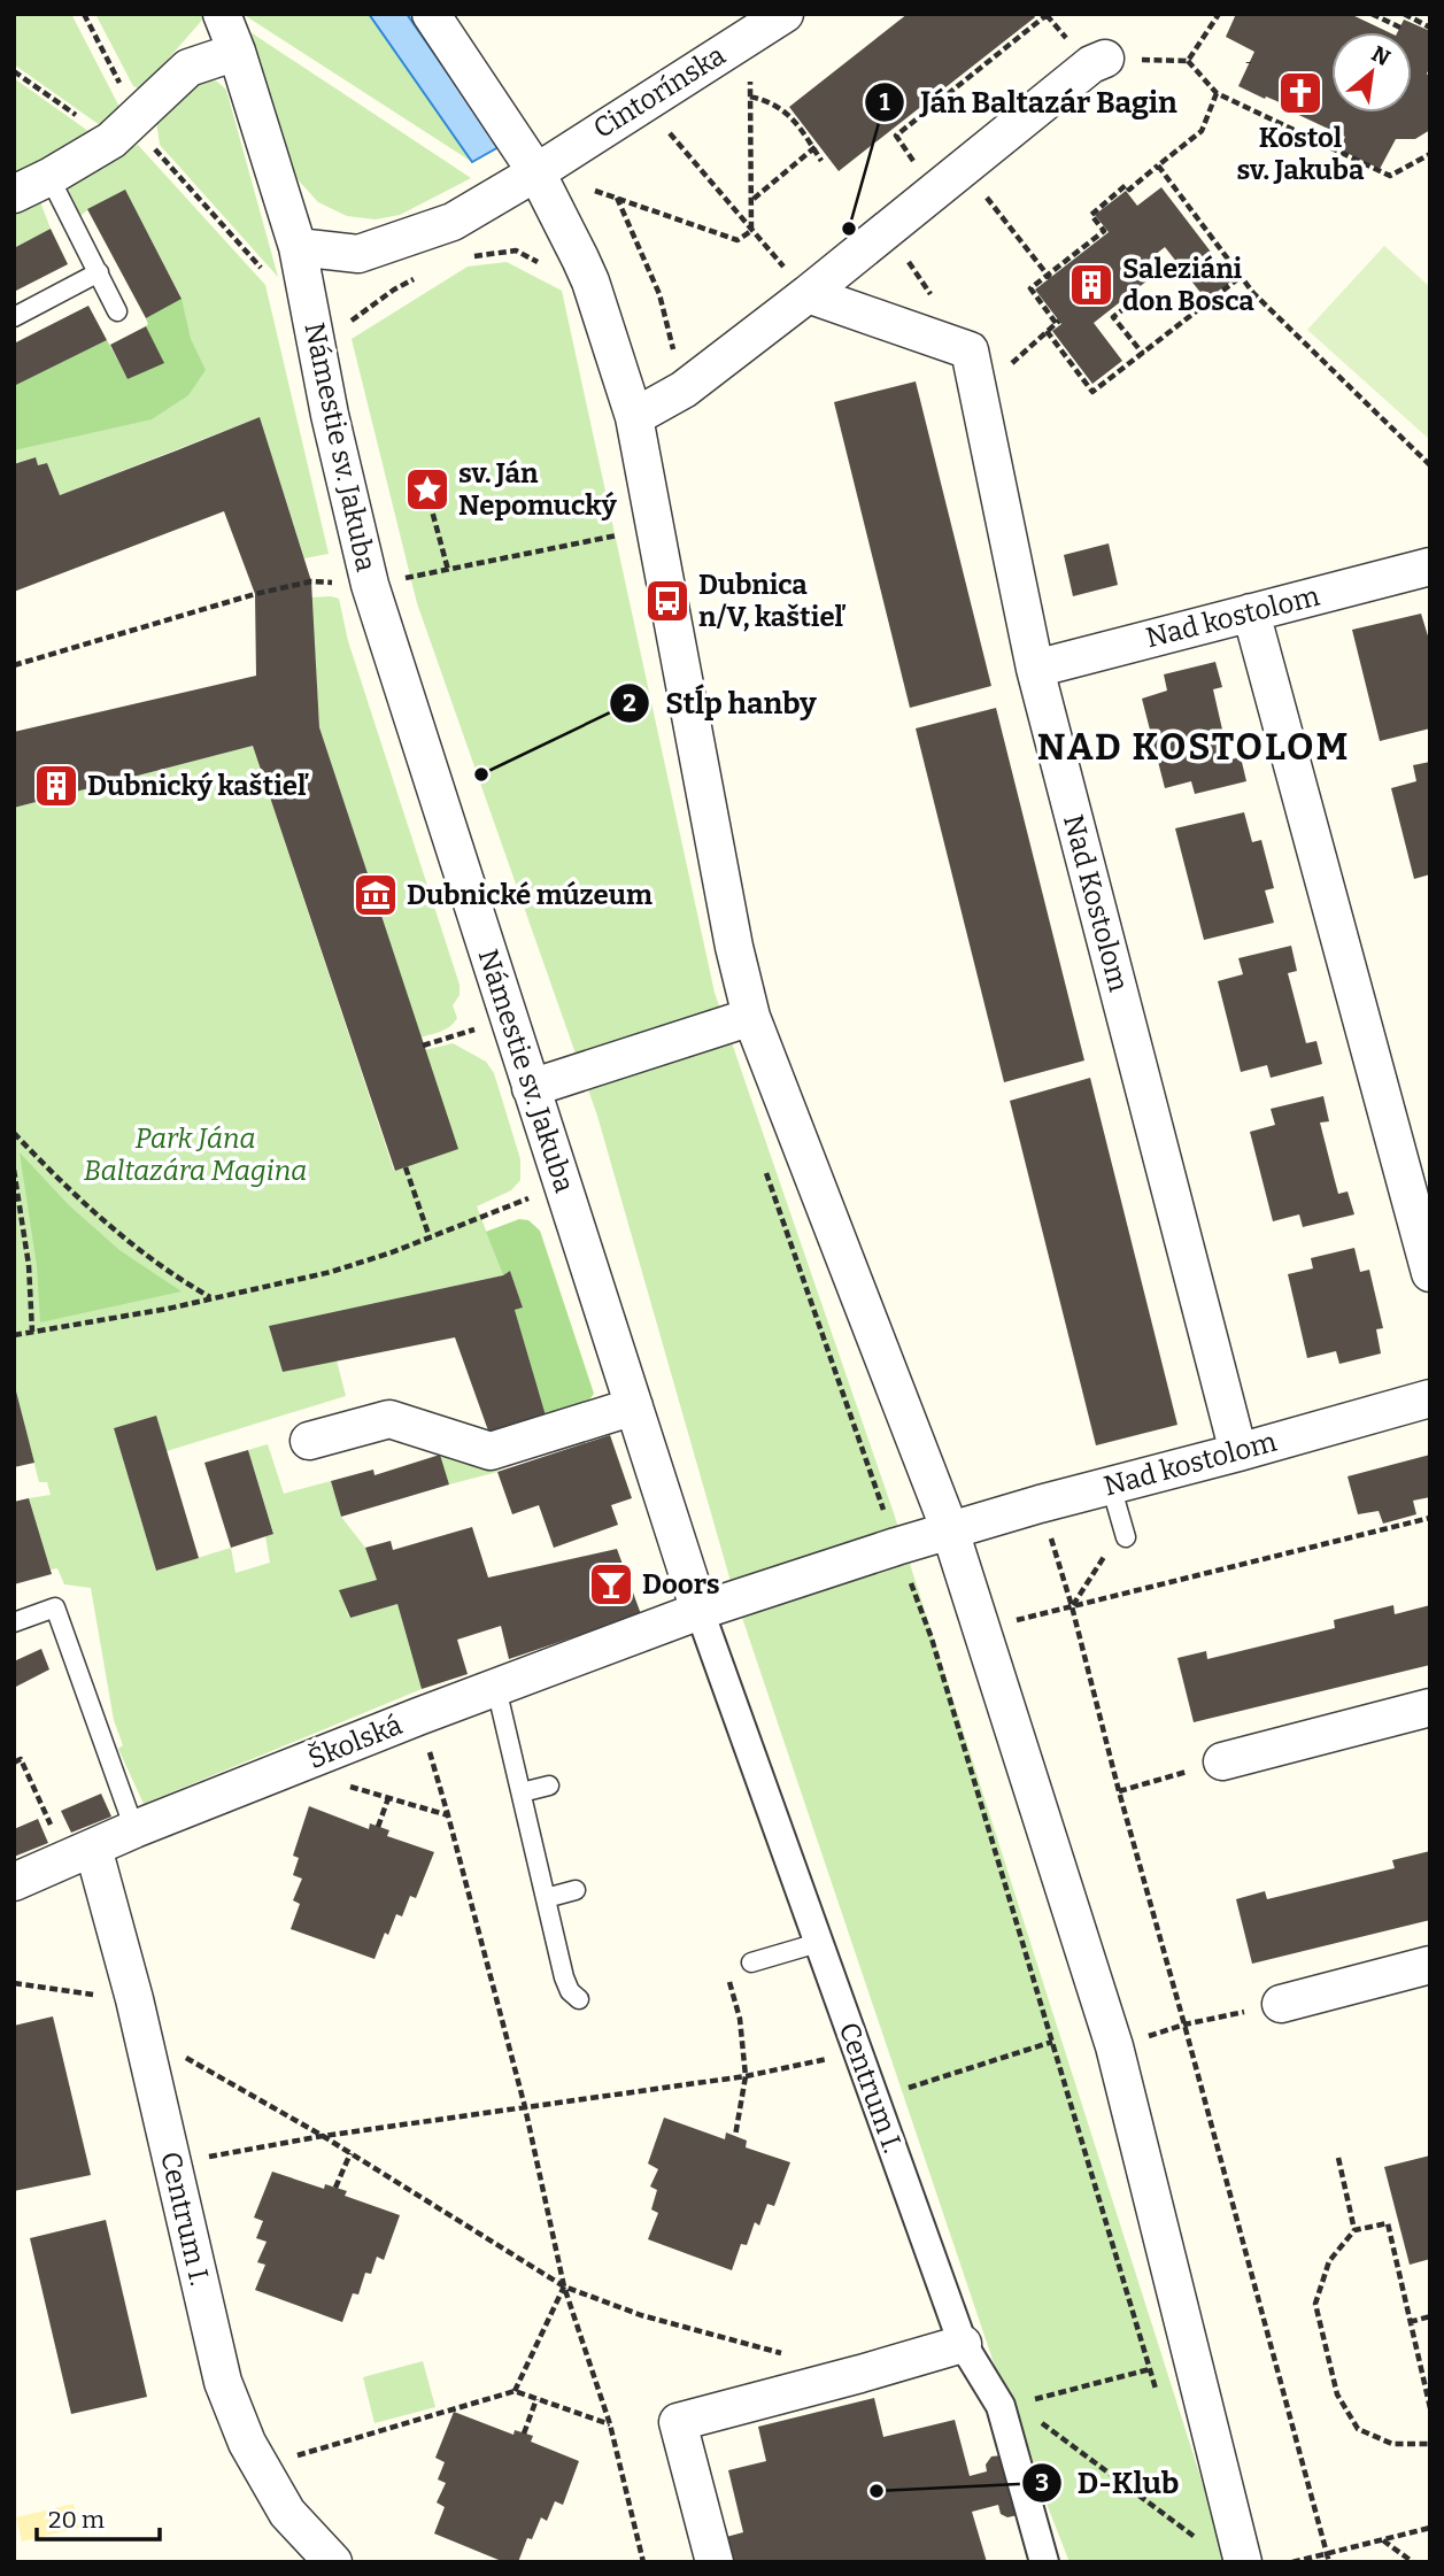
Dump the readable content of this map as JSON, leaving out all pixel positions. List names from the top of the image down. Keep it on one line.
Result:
{"streets":{"street":["Cintorínska","Námestie sv. Jakuba","Nad kostolom","Nad Kostolom","Školská","Centrum I."]},"crossings":[["Cintorínska","Námestie sv. Jakuba"],["Námestie sv. Jakuba","Školská"],["Námestie sv. Jakuba","Centrum I."],["Nad kostolom","Nad Kostolom"],["Nad kostolom","Školská"],["Školská","Centrum I."]],"districts":["NAD KOSTOLOM"],"parks":["Park Jána Baltazára Magina"],"places":{"church":["Kostol sv. Jakuba"],"other":["Ján Baltazár Bagin","Stĺp hanby","D-Klub"],"building":["Saleziáni don Bosca","Dubnický kaštieľ"],"place":["sv. Ján Nepomucký"],"bus stop":["Dubnica n/V, kaštieľ"],"museum":["Dubnické múzeum"],"bar":["Doors"]},"scale_bar":"20 m","north":"top right"}
